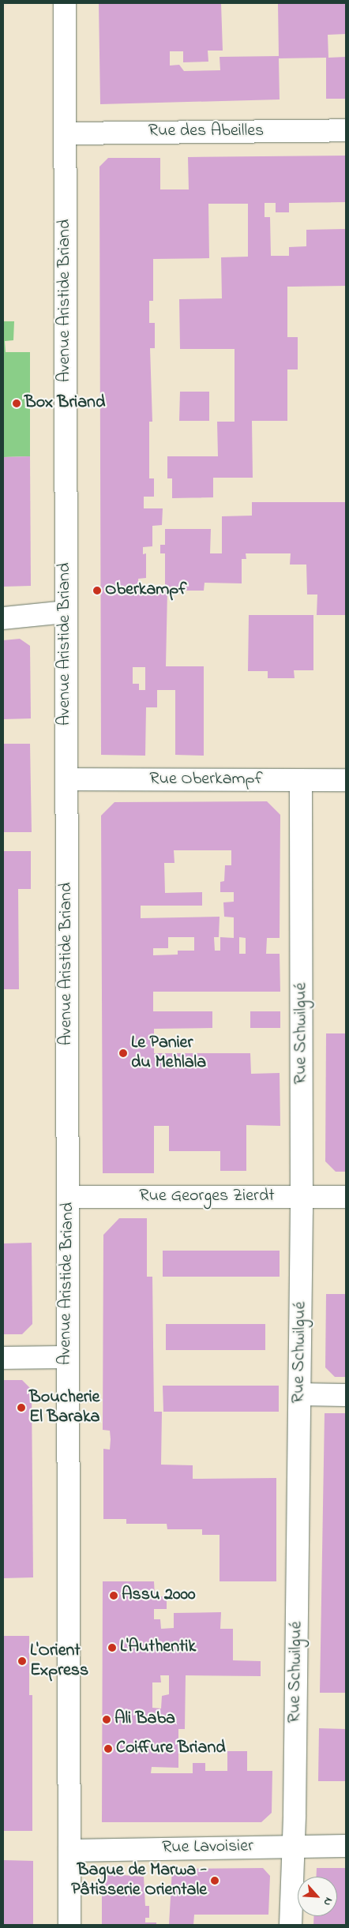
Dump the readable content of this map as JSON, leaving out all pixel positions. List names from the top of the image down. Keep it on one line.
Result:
{"streets":{"street":["Rue des Abeilles","Avenue Aristide Briand","Rue Oberkampf","Rue Schwilgué","Rue Georges Zierdt","Rue Lavoisier"]},"crossings":[["Rue des Abeilles","Avenue Aristide Briand"],["Avenue Aristide Briand","Rue Oberkampf"],["Avenue Aristide Briand","Rue Georges Zierdt"],["Avenue Aristide Briand","Rue Lavoisier"],["Rue Oberkampf","Rue Schwilgué"],["Rue Schwilgué","Rue Georges Zierdt"],["Rue Schwilgué","Rue Lavoisier"]],"places":["Box Briand","Oberkampf","Le Panier du Mehlala","Boucherie El Baraka","Assu 2000","L'Authentik","L'Orient Express","Ali Baba","Coiffure Briand","Bague de Marwa - Pâtisserie Orientale"],"north":"bottom right"}
